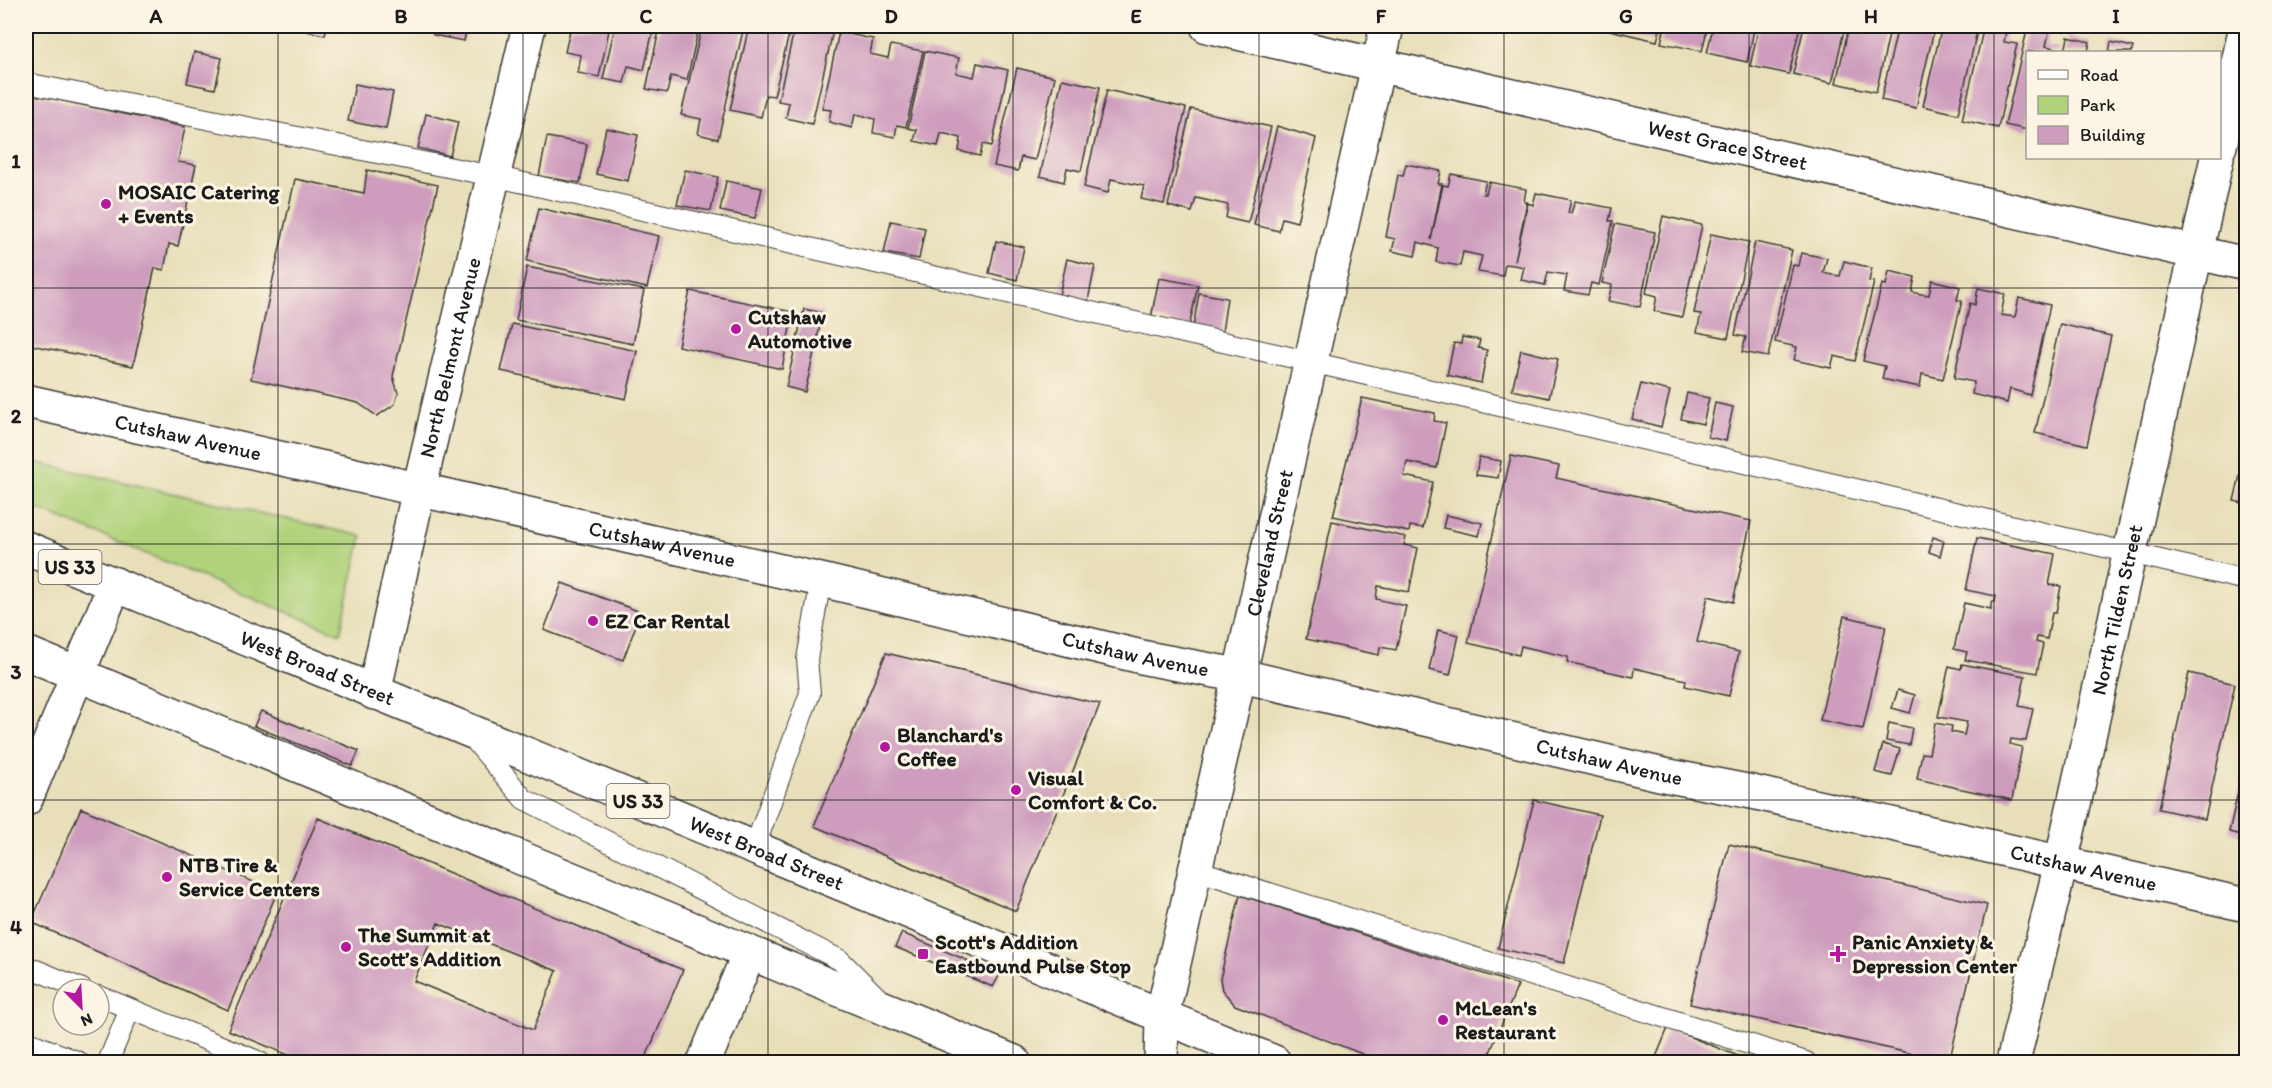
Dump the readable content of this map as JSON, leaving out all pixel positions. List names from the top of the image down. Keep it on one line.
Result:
{"streets":{"street":["West Grace Street","North Belmont Avenue","Cutshaw Avenue","Cleveland Street","US 33","North Tilden Street","West Broad Street"]},"crossings":[["West Grace Street","Cleveland Street"],["West Grace Street","North Tilden Street"],["North Belmont Avenue","Cutshaw Avenue"],["North Belmont Avenue","West Broad Street"],["Cutshaw Avenue","Cleveland Street"],["Cutshaw Avenue","North Tilden Street"],["Cleveland Street","West Broad Street"]],"places":{"other":["MOSAIC Catering + Events","Cutshaw Automotive","EZ Car Rental","Blanchard's Coffee","Visual Comfort & Co.","NTB Tire & Service Centers","The Summit at Scott’s Addition","McLean's Restaurant"],"transit":["Scott's Addition Eastbound Pulse Stop"],"health":["Panic Anxiety & Depression Center"]},"legend":["Road","Park","Building"],"north":"bottom right","grid":{"columns":["A","B","C","D","E","F","G","H","I"],"rows":["1","2","3","4"]}}
